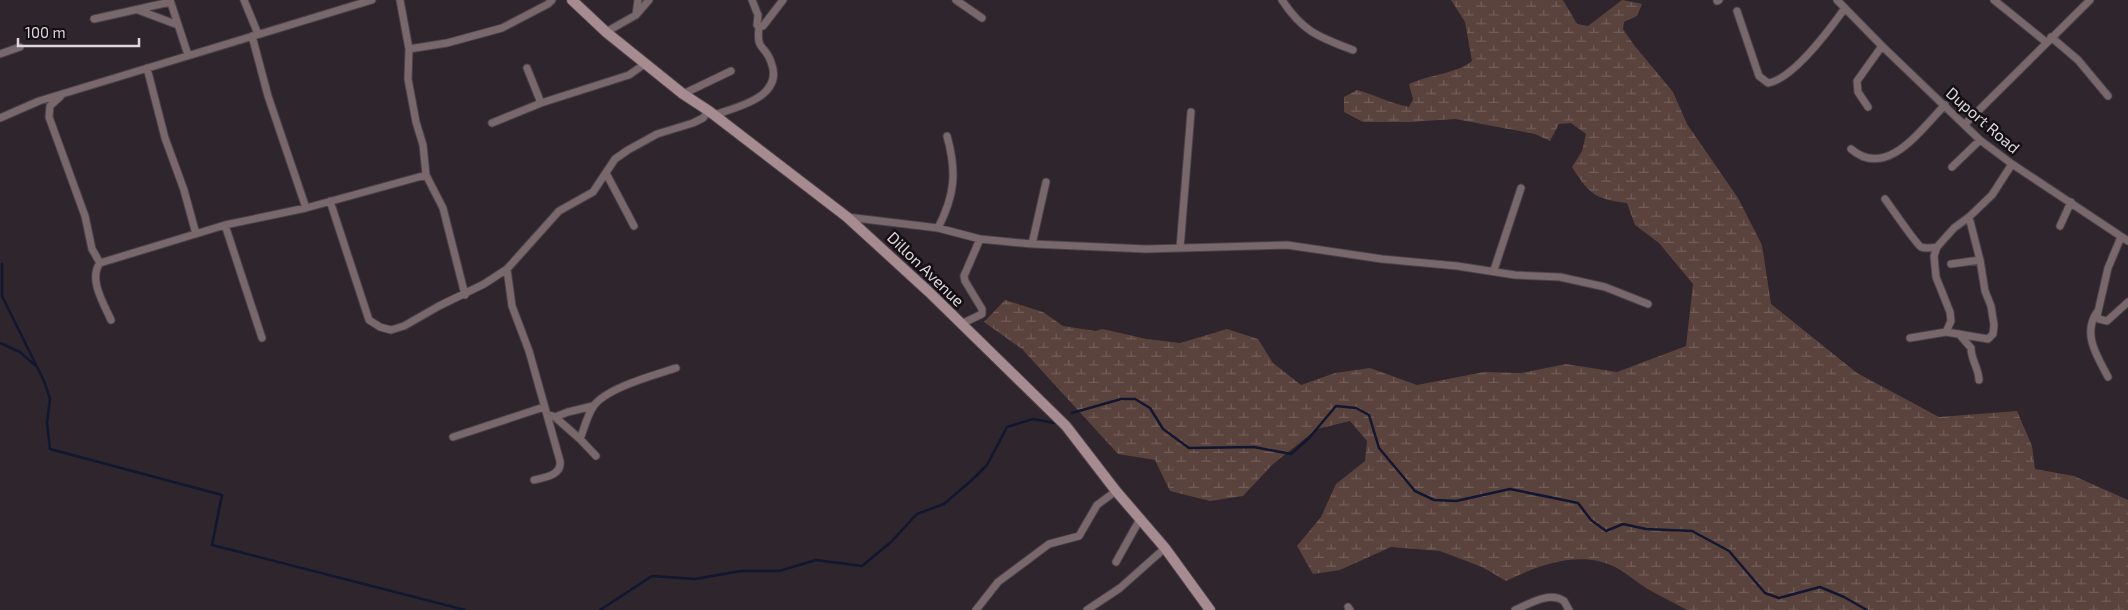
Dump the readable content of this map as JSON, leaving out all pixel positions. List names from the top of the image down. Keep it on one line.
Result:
{"streets":{"street":["Duport Road","Dillon Avenue"]},"scale_bar":"100 m"}
